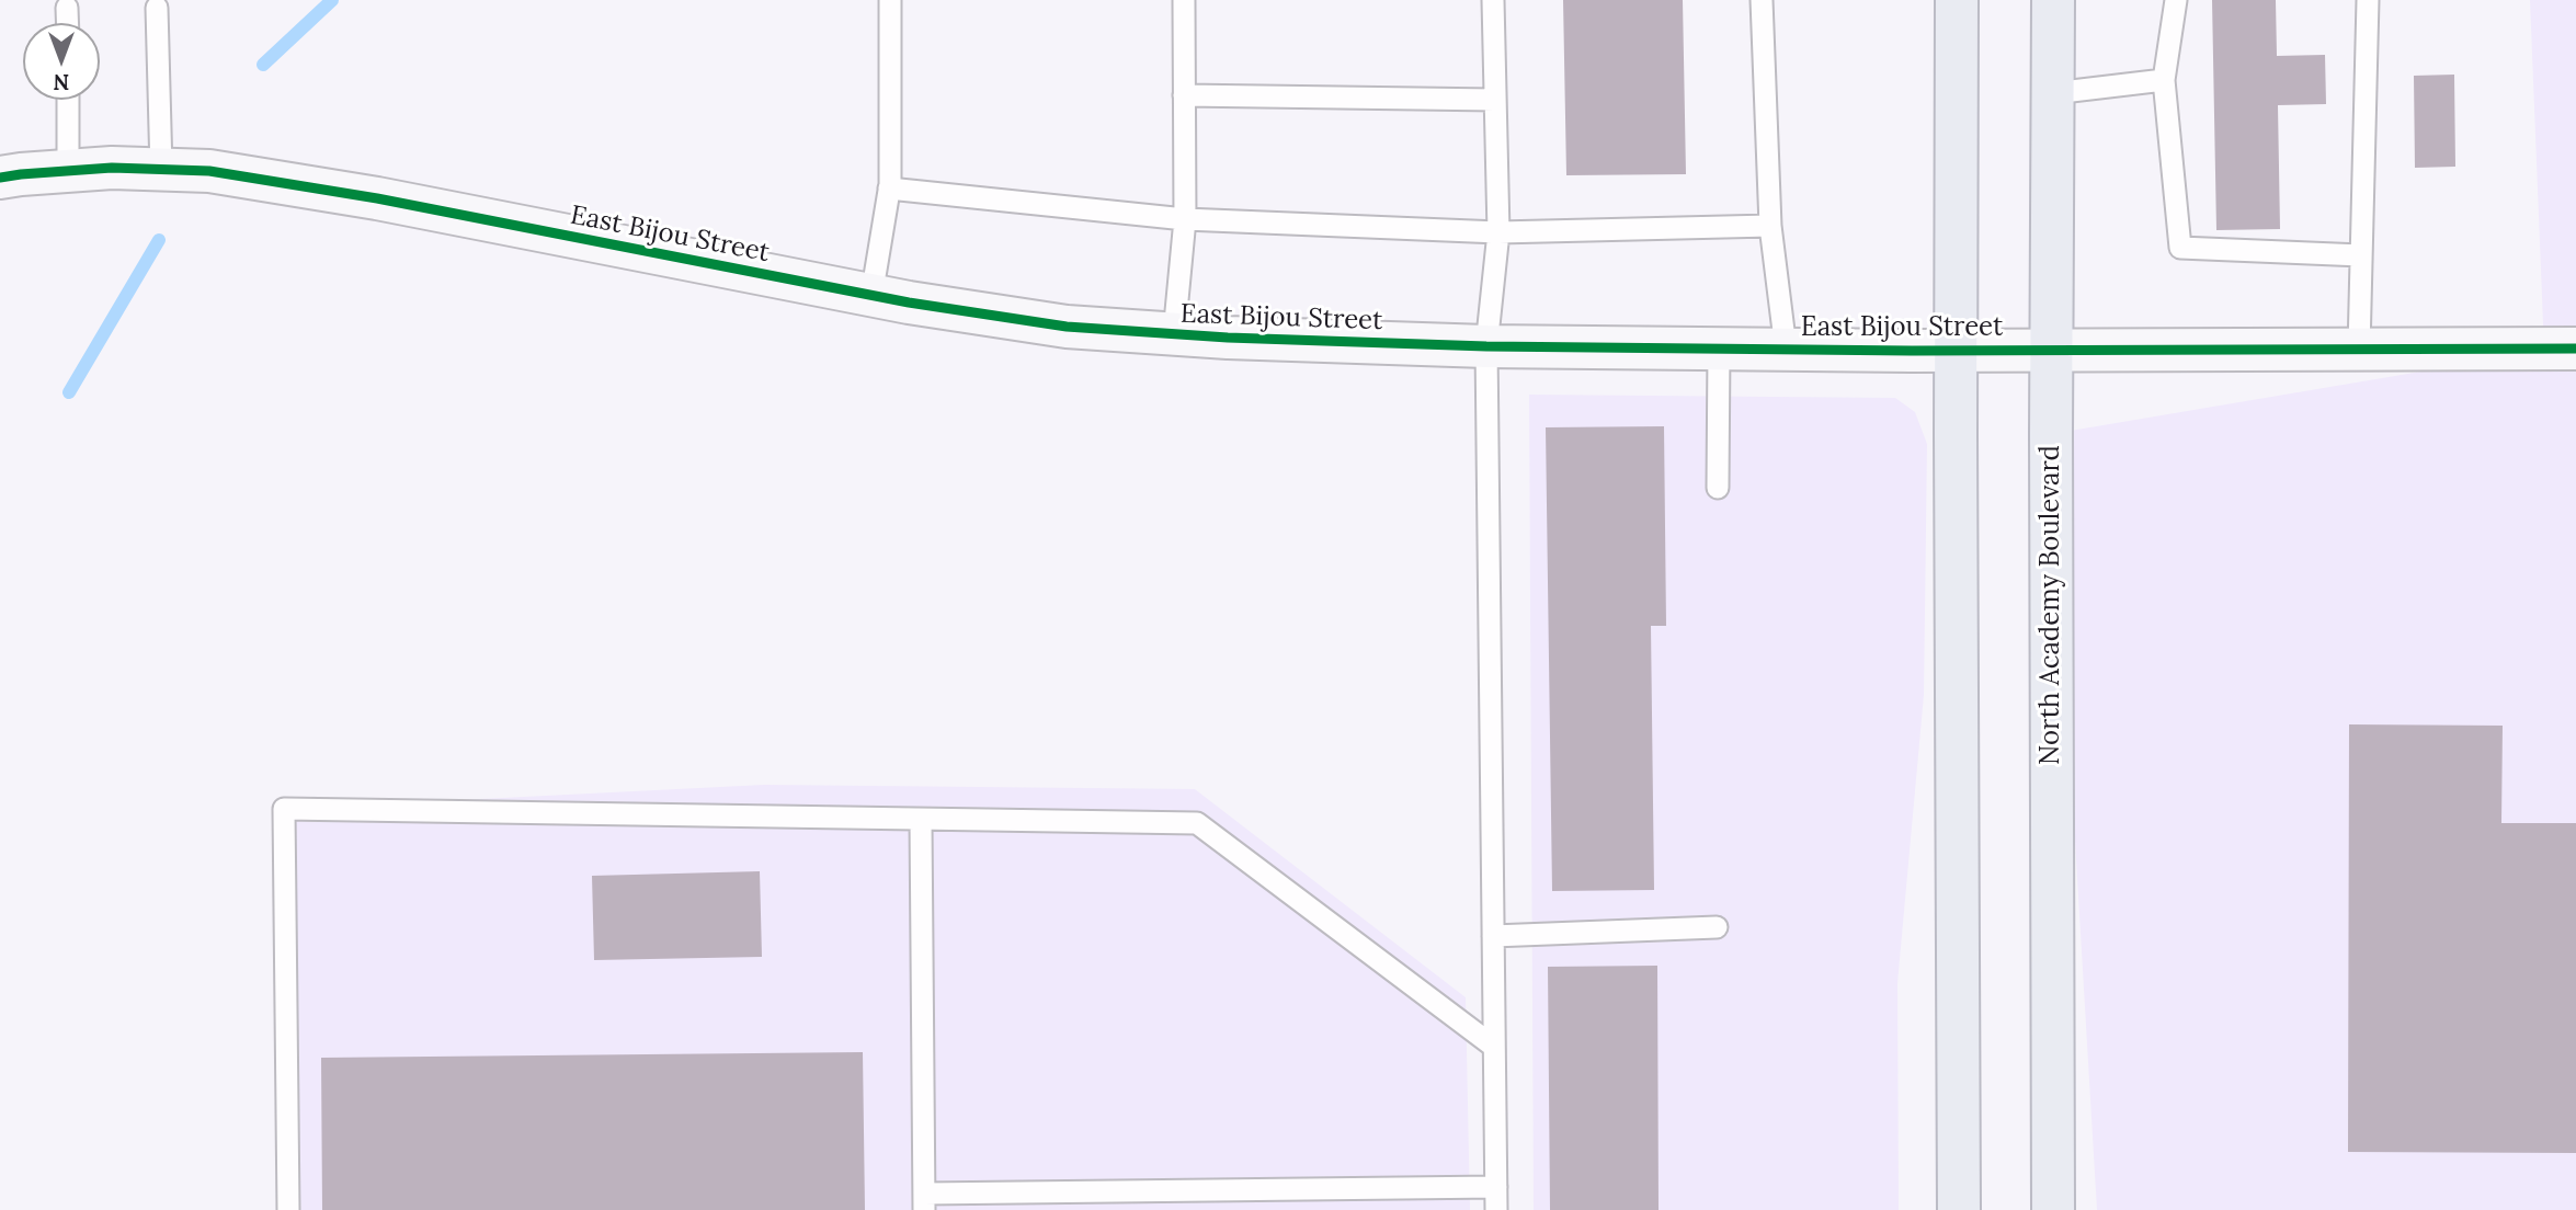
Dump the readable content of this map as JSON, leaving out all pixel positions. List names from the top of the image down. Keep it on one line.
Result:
{"streets":{"highway":["North Academy Boulevard"],"street":["East Bijou Street"]},"crossings":[["East Bijou Street","North Academy Boulevard"]],"north":"bottom"}
